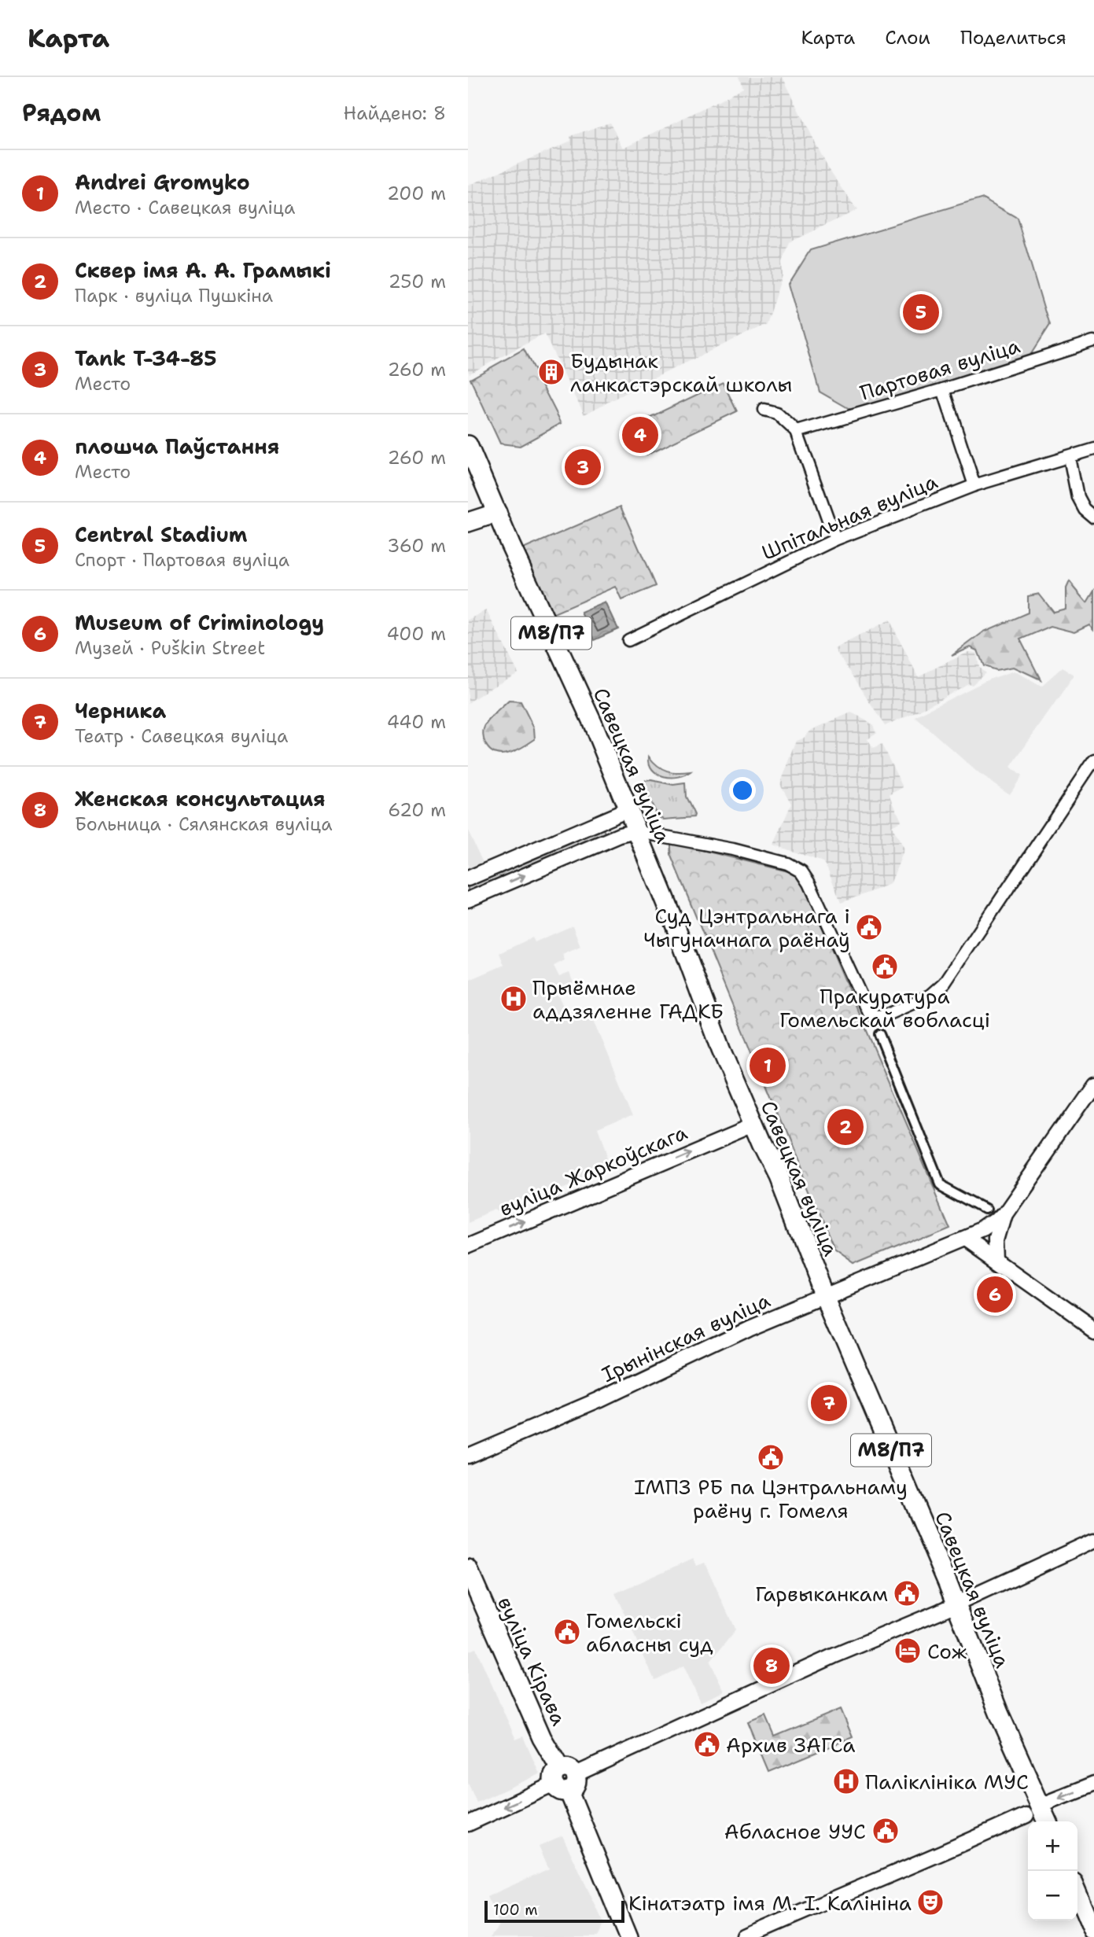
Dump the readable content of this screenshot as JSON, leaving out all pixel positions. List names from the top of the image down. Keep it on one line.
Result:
{"streets":{"main road":["М8/П7","Савецкая вуліца","вуліца Кірава"],"street":["Партовая вуліца","Шпітальная вуліца","Ірынінская вуліца"]},"crossings":[["М8/П7","Савецкая вуліца"],["Савецкая вуліца","Ірынінская вуліца"]],"places":{"building":["Будынак ланкастэрскай школы"],"public building":["Суд Цэнтральнага і Чыгуначнага раёнаў","Пракуратура Гомельскай вобласці","ІМПЗ РБ па Цэнтральнаму раёну г. Гомеля","Гарвыканкам","Гомельскі абласны суд","Архив ЗАГСа","Абласное УУС"],"hospital":["Прыёмнае аддзяленне ГАДКБ","Паліклініка МУС"],"hotel":["Сож"],"theatre":["Кінатэатр імя М. І. Калініна"]},"scale_bar":"100 m","page":{"header":"Карта","nav":["Карта","Слои","Поделиться"],"heading":["Рядом","Найдено: 8"],"list":[{"mark":"1","name":"Andrei Gromyko","note":"Место · Савецкая вуліца","value":"200 m"},{"mark":"2","name":"Сквер імя А. А. Грамыкі","note":"Парк · вуліца Пушкіна","value":"250 m"},{"mark":"3","name":"Tank T-34-85","note":"Место","value":"260 m"},{"mark":"4","name":"плошча Паўстання","note":"Место","value":"260 m"},{"mark":"5","name":"Central Stadium","note":"Спорт · Партовая вуліца","value":"360 m"},{"mark":"6","name":"Museum of Criminology","note":"Музей · Puškin Street","value":"400 m"},{"mark":"7","name":"Черника","note":"Театр · Савецкая вуліца","value":"440 m"},{"mark":"8","name":"Женская консультация","note":"Больница · Сялянская вуліца","value":"620 m"}],"pins":["5","4","3","1","2","6","7","8"],"map_buttons":["+","−"],"scale":"100 m"}}
